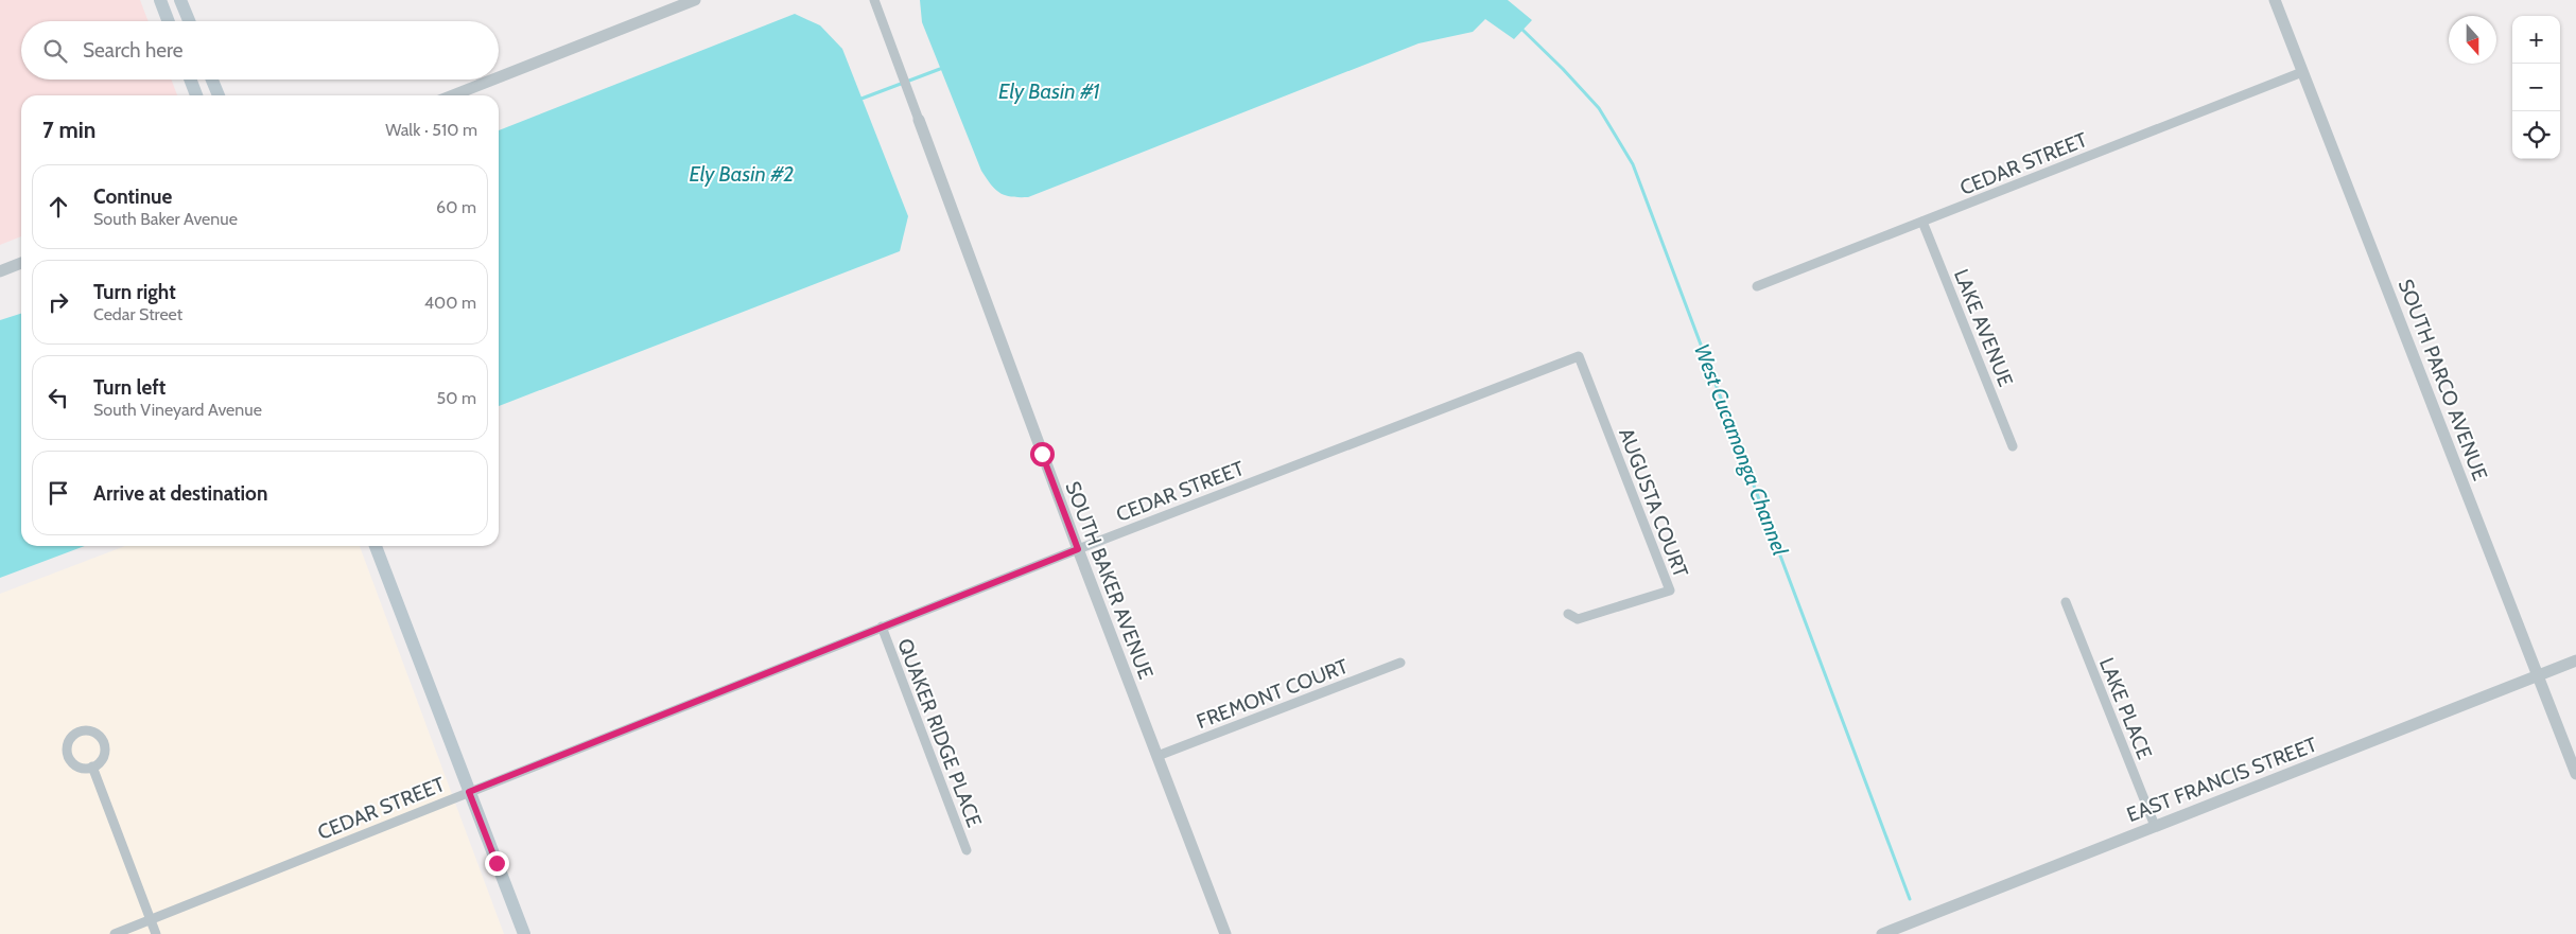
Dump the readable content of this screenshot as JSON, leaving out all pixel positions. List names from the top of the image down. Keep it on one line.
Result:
{"streets":{"street":["CEDAR STREET","LAKE AVENUE","SOUTH PARCO AVENUE","AUGUSTA COURT","SOUTH BAKER AVENUE","FREMONT COURT","LAKE PLACE","QUAKER RIDGE PLACE","EAST FRANCIS STREET"]},"crossings":[["CEDAR STREET","LAKE AVENUE"],["CEDAR STREET","SOUTH PARCO AVENUE"],["CEDAR STREET","AUGUSTA COURT"],["CEDAR STREET","SOUTH BAKER AVENUE"],["CEDAR STREET","QUAKER RIDGE PLACE"],["SOUTH PARCO AVENUE","EAST FRANCIS STREET"],["SOUTH BAKER AVENUE","FREMONT COURT"],["LAKE PLACE","EAST FRANCIS STREET"]],"water":["Ely Basin #1","Ely Basin #2","West Cucamonga Channel"],"north":"bottom","page":{"map_buttons":["+","−"],"search":"Search here","heading":["7 min","Walk · 510 m"],"list":[["Continue","South Baker Avenue","60 m"],["Turn right","Cedar Street","400 m"],["Turn left","South Vineyard Avenue","50 m"],"Arrive at destination"]}}
